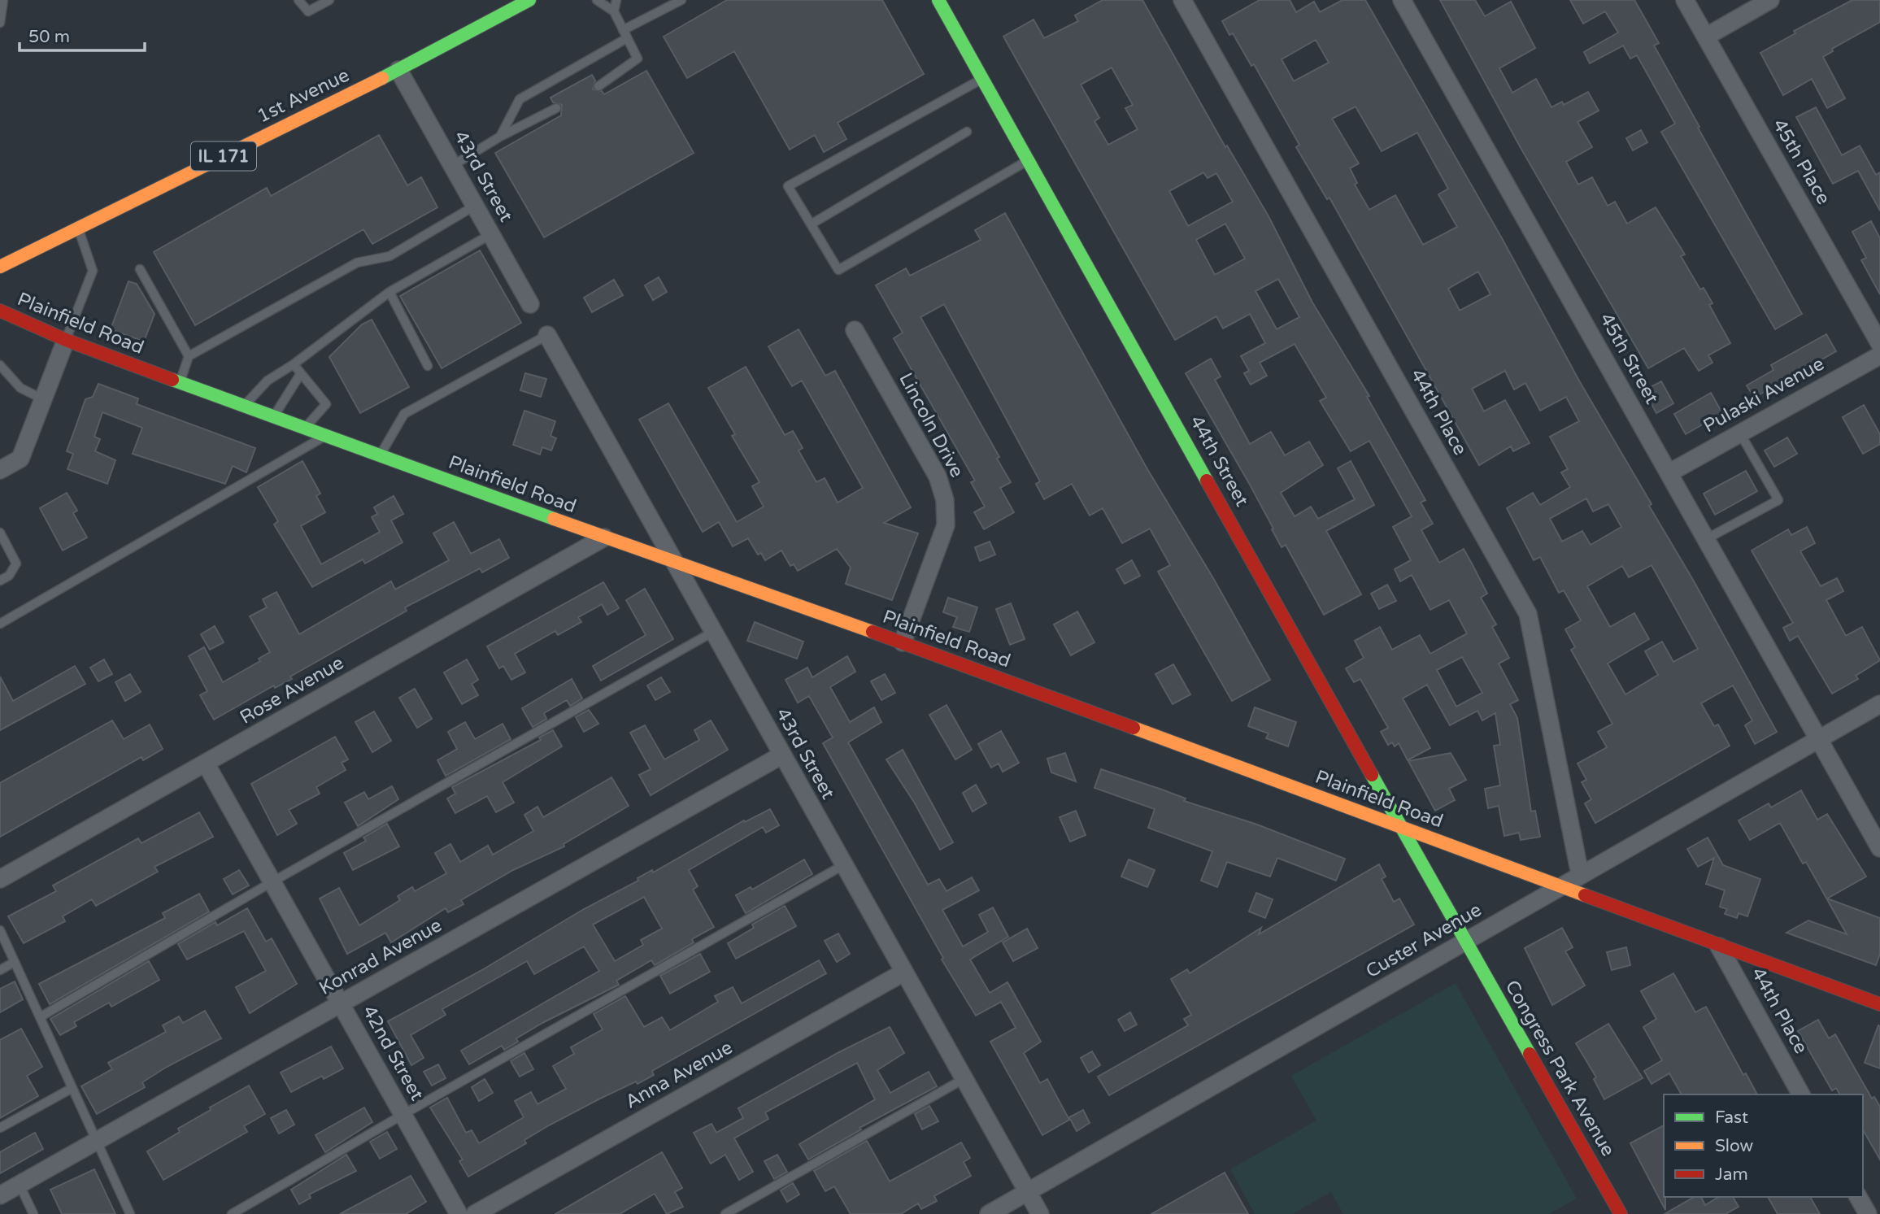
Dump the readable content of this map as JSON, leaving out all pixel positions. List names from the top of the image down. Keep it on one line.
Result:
{"streets":{"street":["1st Avenue","IL 171","45th Place","43rd Street","Plainfield Road","45th Street","Pulaski Avenue","44th Place","Lincoln Drive","44th Street","Rose Avenue","Custer Avenue","Konrad Avenue","42nd Street","Congress Park Avenue","Anna Avenue"]},"crossings":[["1st Avenue","43rd Street"],["43rd Street","Plainfield Road"],["43rd Street","Custer Avenue"],["43rd Street","Konrad Avenue"],["43rd Street","Anna Avenue"],["Plainfield Road","44th Place"],["Plainfield Road","Lincoln Drive"],["Plainfield Road","44th Street"],["Plainfield Road","Rose Avenue"],["Plainfield Road","Custer Avenue"],["45th Street","Pulaski Avenue"],["45th Street","Custer Avenue"],["44th Place","Custer Avenue"],["44th Street","Custer Avenue"],["44th Street","Congress Park Avenue"],["Rose Avenue","42nd Street"],["Custer Avenue","Congress Park Avenue"],["Konrad Avenue","42nd Street"]],"legend":["Fast","Slow","Jam"],"scale_bar":"50 m"}
